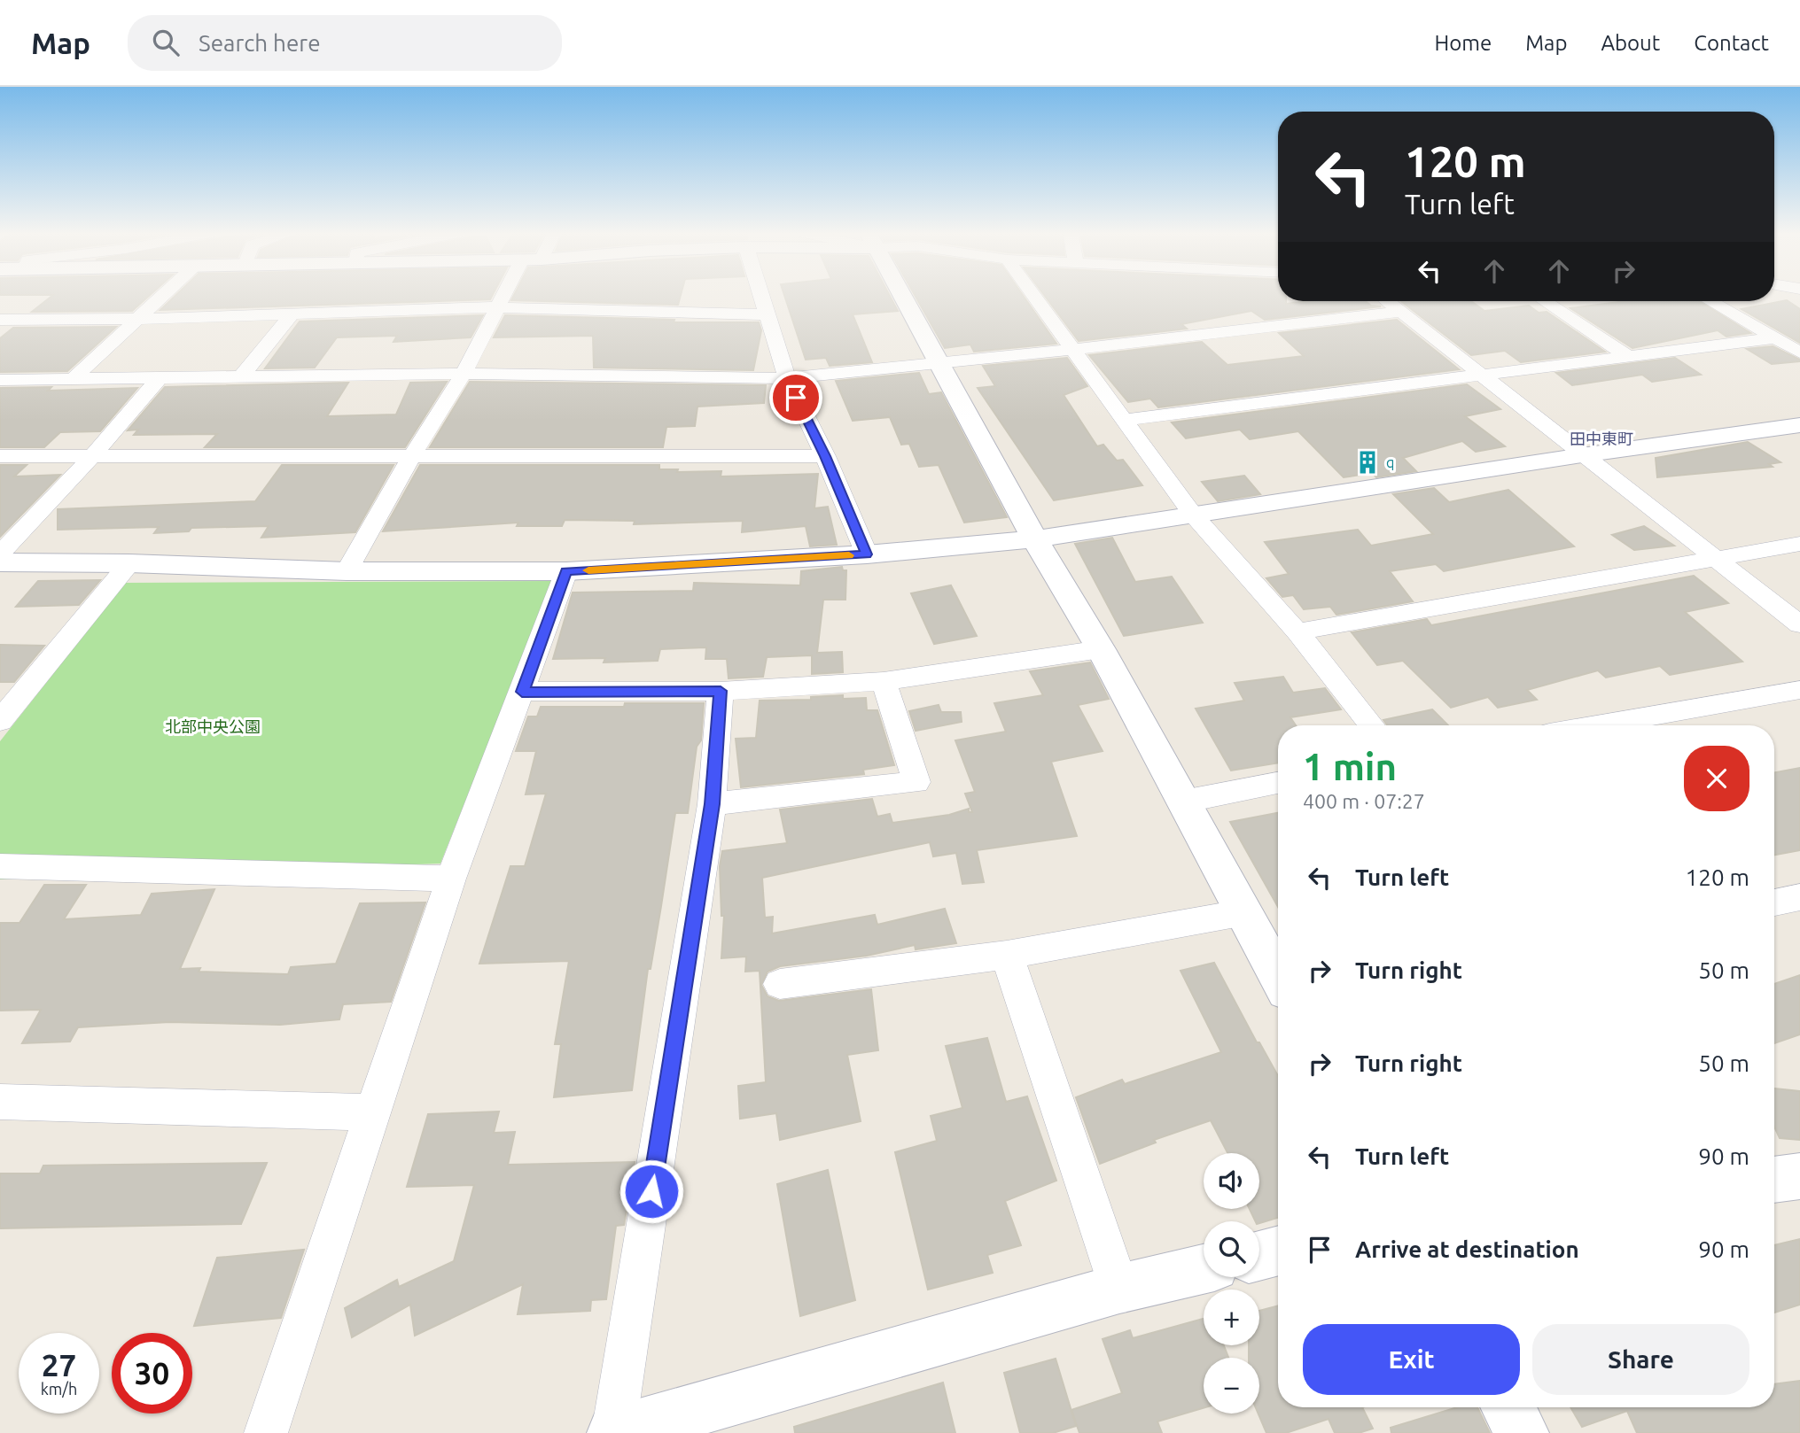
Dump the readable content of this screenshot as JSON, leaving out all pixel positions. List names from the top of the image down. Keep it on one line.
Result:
{"districts":["田中東町"],"parks":["北部中央公園"],"places":{"building":["q"]},"page":{"header":"Map","search":"Search here","nav":["Home","Map","About","Contact"],"turn":["120 m","Turn left"],"heading":["1 min","400 m · 07:27"],"list":[{"name":"Turn left","value":"120 m"},{"name":"Turn right","value":"50 m"},{"name":"Turn right","value":"50 m"},{"name":"Turn left","value":"90 m"},{"name":"Arrive at destination","value":"90 m"}],"map_buttons":["+","−"],"buttons":["Exit","Share"],"speed":"27 km/h","limit":"30"}}
